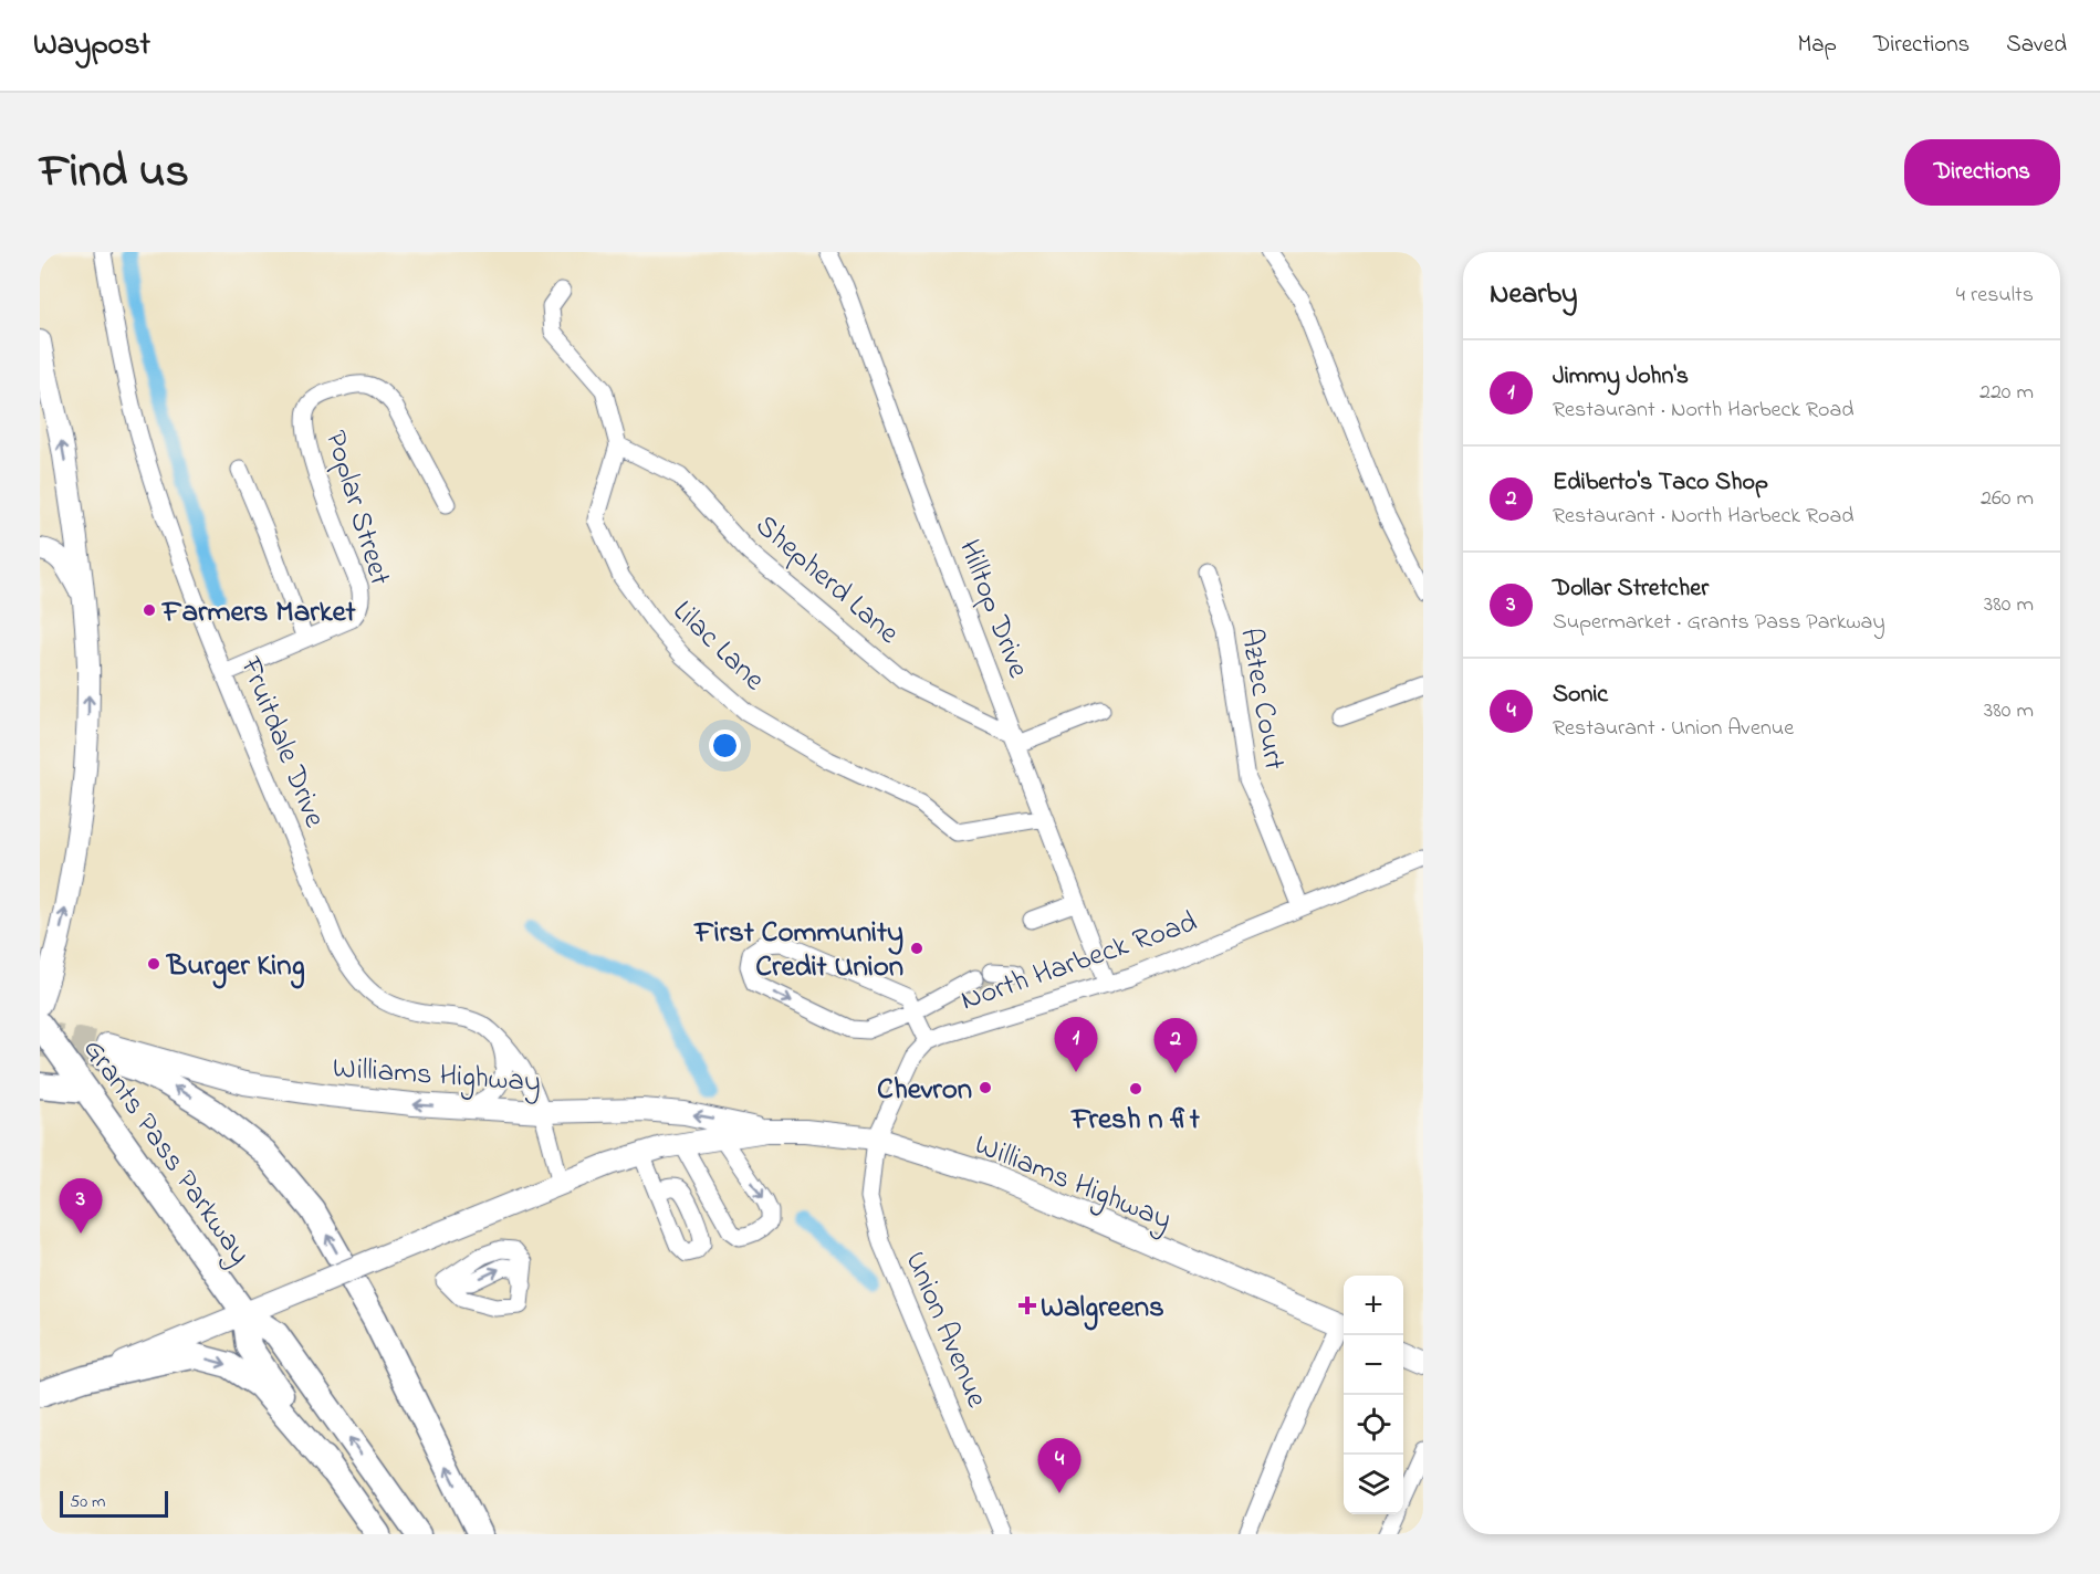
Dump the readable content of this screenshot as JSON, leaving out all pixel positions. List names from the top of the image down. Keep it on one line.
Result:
{"streets":{"highway":["Grants Pass Parkway"],"main road":["Williams Highway"],"street":["Poplar Street","Shepherd Lane","Hilltop Drive","Lilac Lane","Aztec Court","Fruitdale Drive","North Harbeck Road","Union Avenue"]},"crossings":[["Poplar Street","Fruitdale Drive"],["Shepherd Lane","Hilltop Drive"],["Shepherd Lane","Lilac Lane"],["Hilltop Drive","Lilac Lane"],["Hilltop Drive","North Harbeck Road"],["Aztec Court","North Harbeck Road"],["Fruitdale Drive","Williams Highway"],["Williams Highway","Grants Pass Parkway"],["Williams Highway","Union Avenue"]],"places":{"other":["Farmers Market","First Community Credit Union","Burger King","Chevron","Fresh n fit"],"health":["Walgreens"]},"scale_bar":"50 m","page":{"header":"Waypost","nav":["Map","Directions","Saved"],"title":"Find us","buttons":"Directions","heading":["Nearby","4 results"],"list":[{"mark":"1","name":"Jimmy John's","note":"Restaurant · North Harbeck Road","value":"220 m"},{"mark":"2","name":"Ediberto's Taco Shop","note":"Restaurant · North Harbeck Road","value":"260 m"},{"mark":"3","name":"Dollar Stretcher","note":"Supermarket · Grants Pass Parkway","value":"380 m"},{"mark":"4","name":"Sonic","note":"Restaurant · Union Avenue","value":"380 m"}],"pins":["1","2","3","4"],"map_buttons":["+","−"],"scale":"50 m"}}
